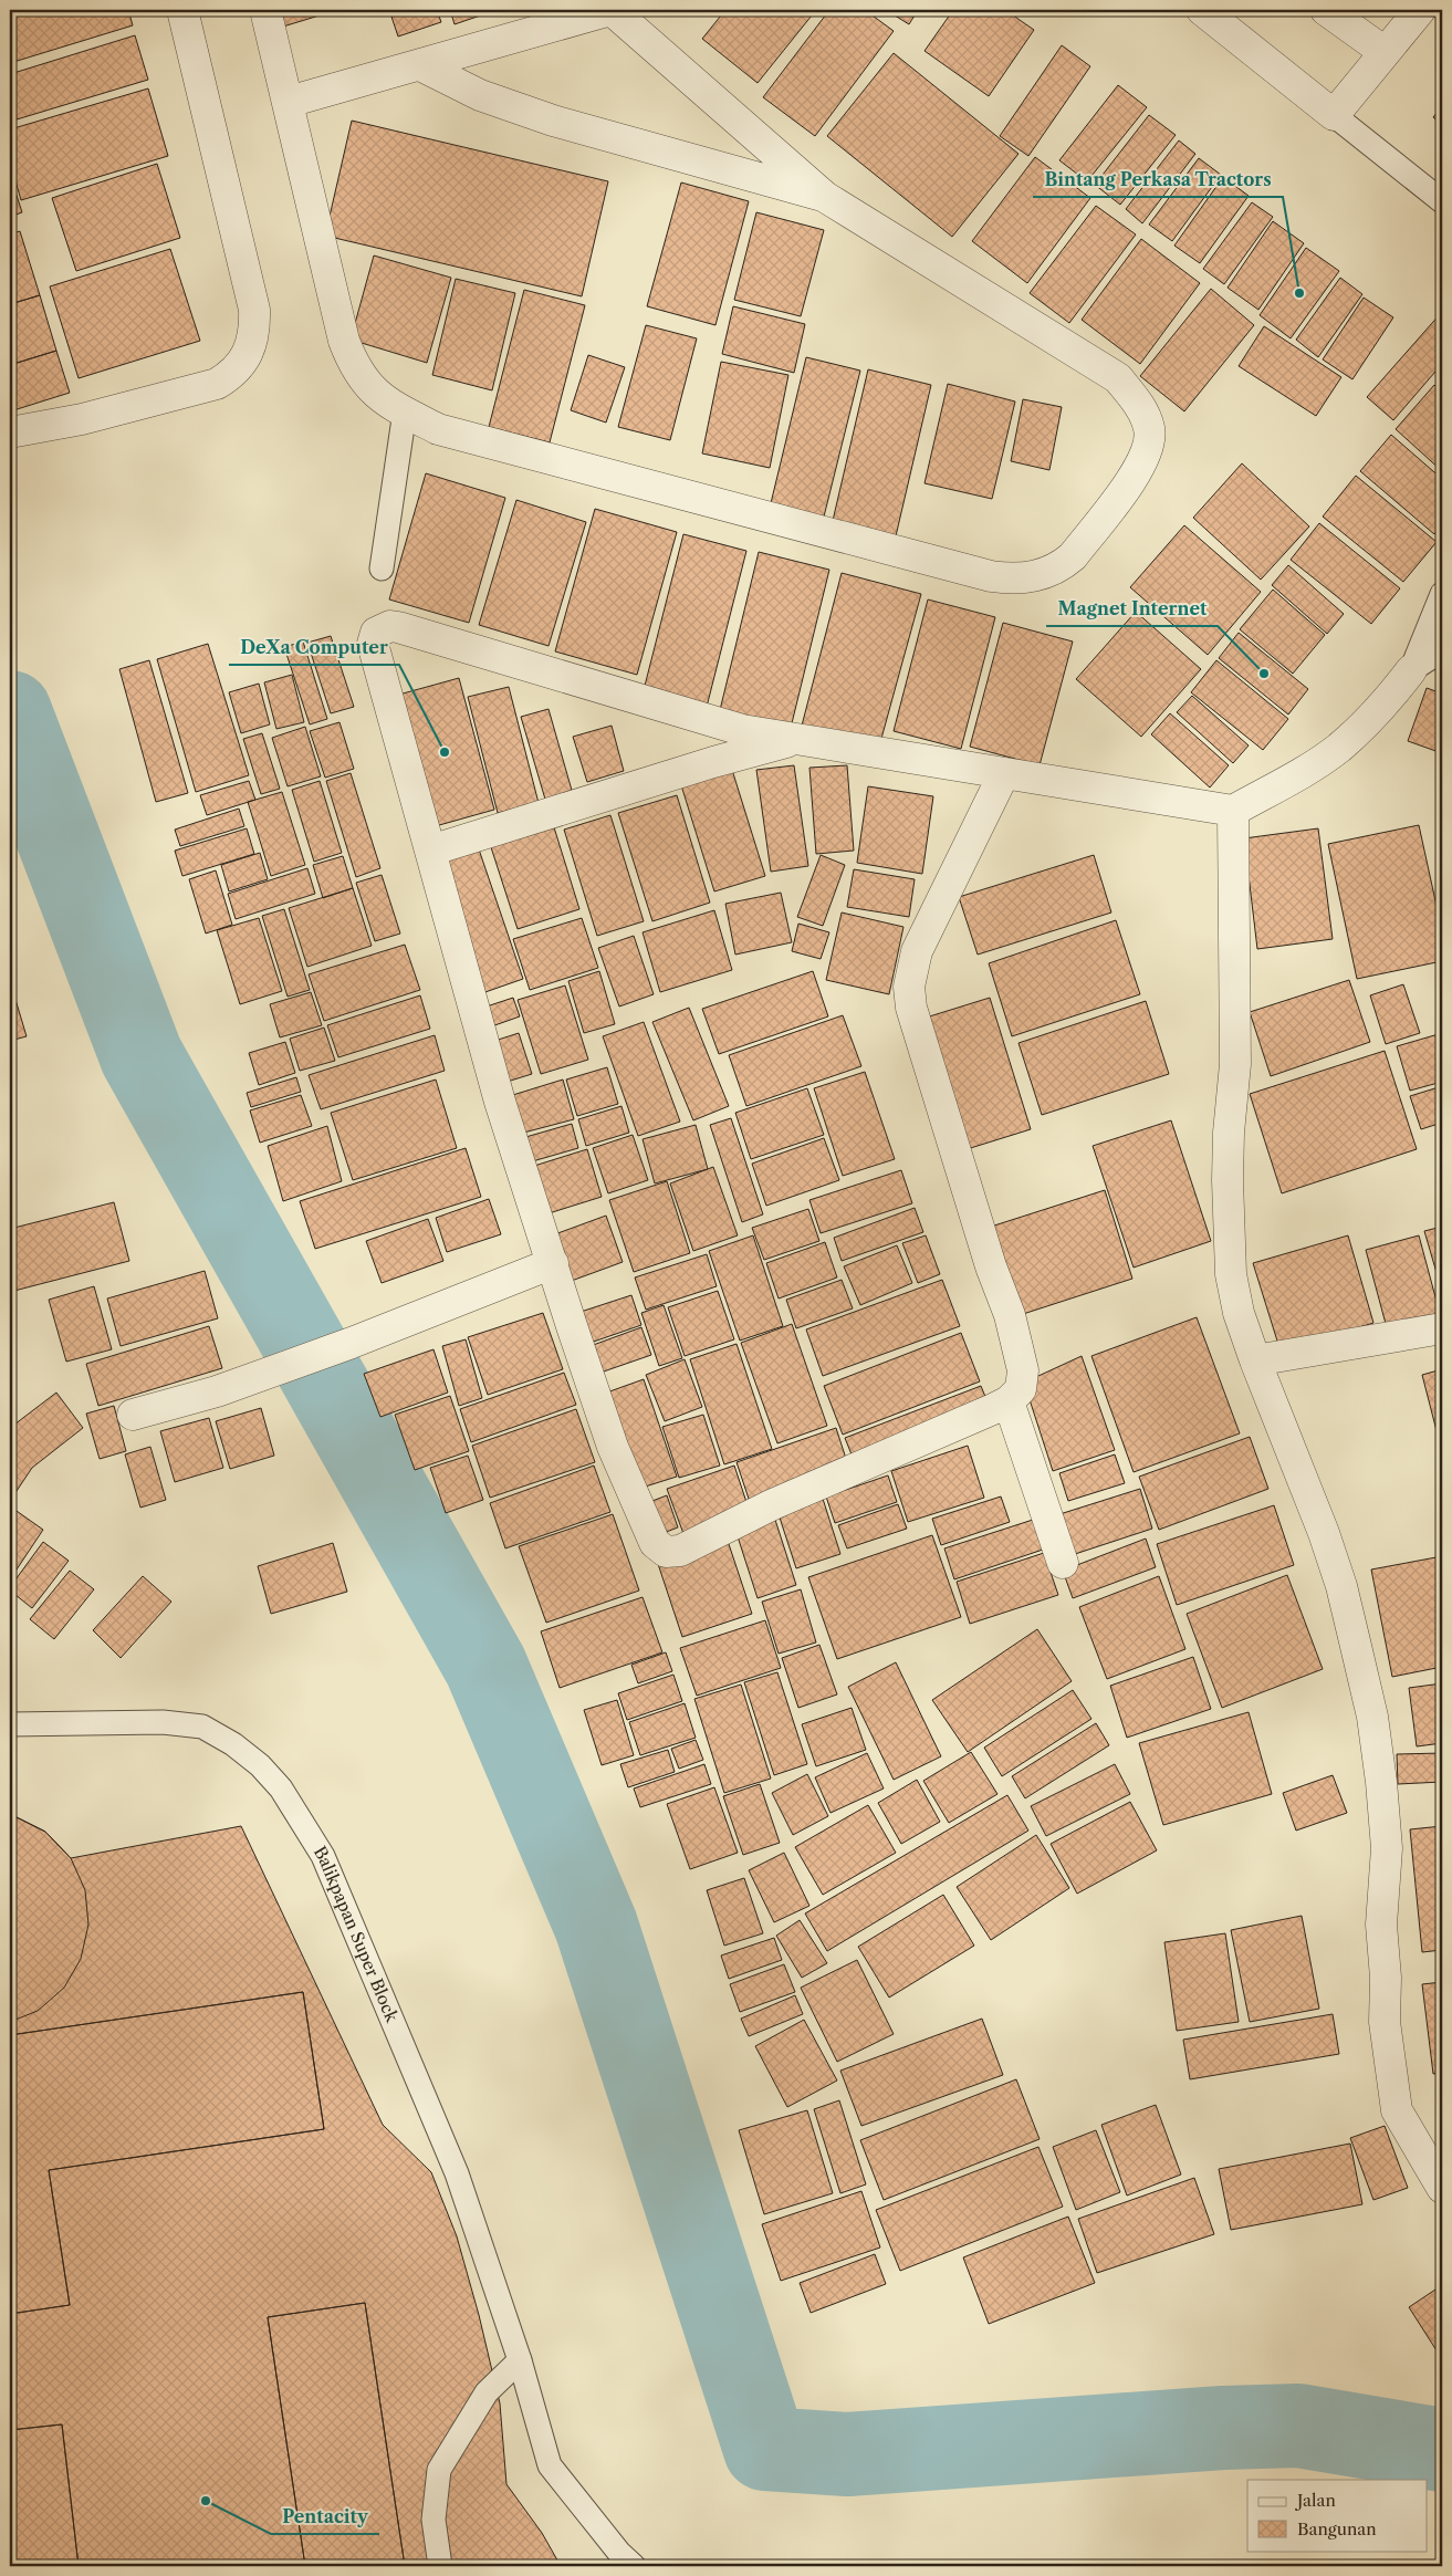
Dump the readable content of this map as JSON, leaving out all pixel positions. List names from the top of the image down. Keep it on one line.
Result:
{"streets":{"lane":["Balikpapan Super Block"]},"places":["Bintang Perkasa Tractors","Magnet Internet","DeXa Computer","Pentacity"],"legend":["Jalan","Bangunan"]}
